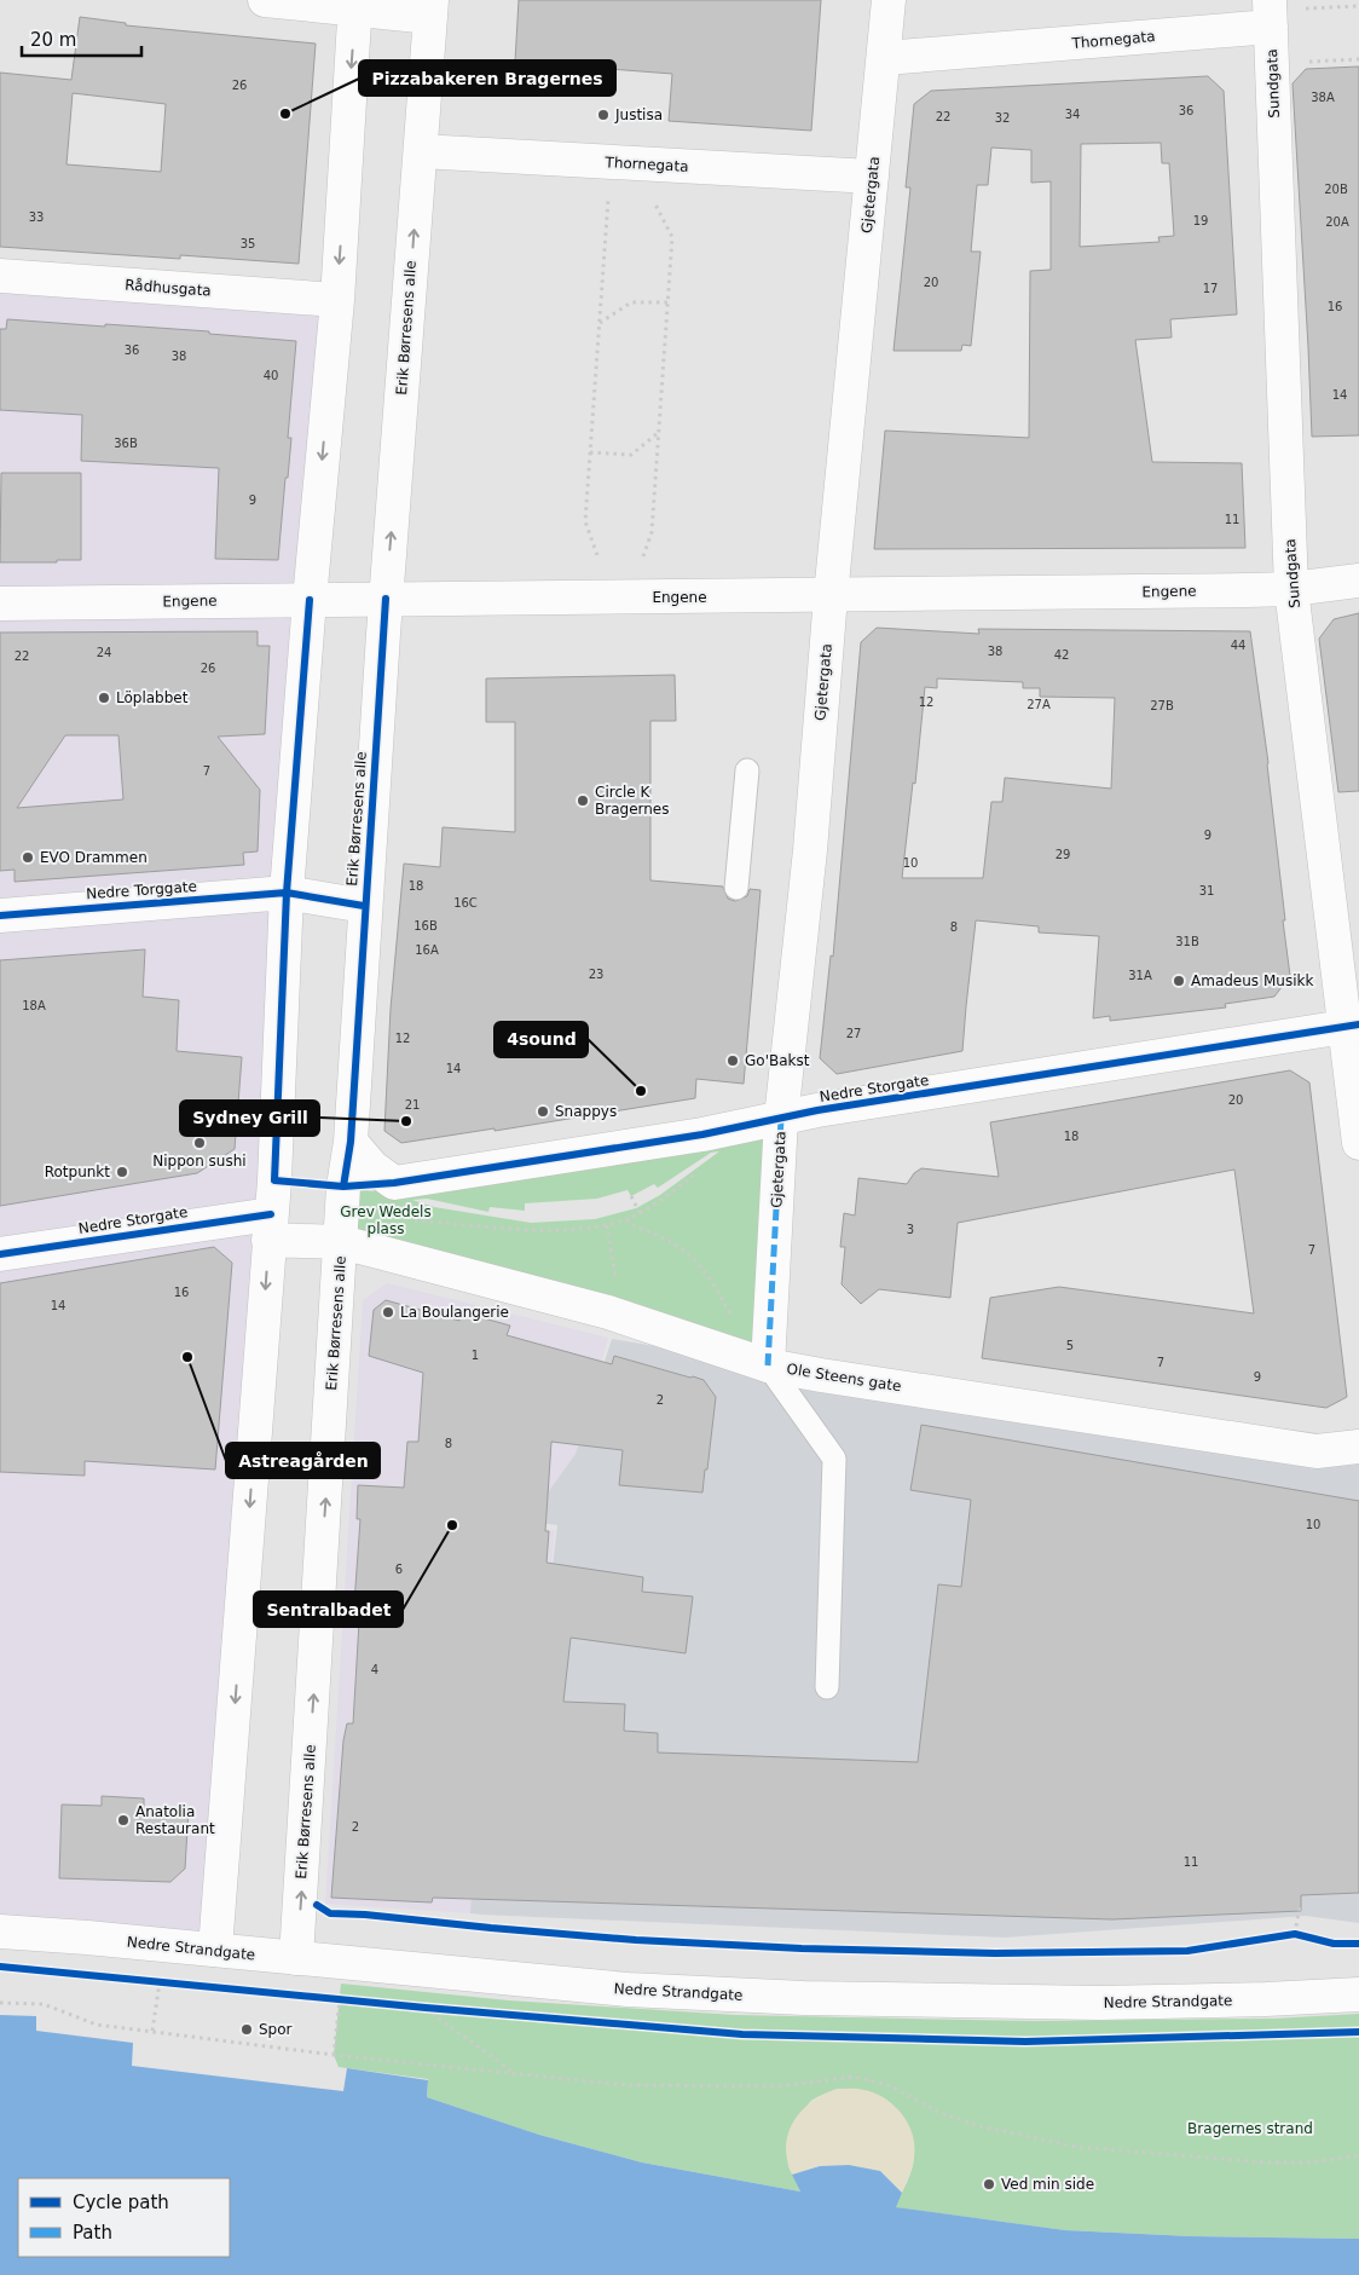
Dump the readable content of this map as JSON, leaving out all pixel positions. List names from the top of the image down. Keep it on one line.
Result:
{"streets":{"street":["Thornegata","Sundgata","Gjetergata","Rådhusgata","Erik Børresens alle","Engene","Nedre Torggate","Nedre Storgate","Ole Steens gate","Nedre Strandgate"]},"crossings":[["Thornegata","Sundgata"],["Thornegata","Gjetergata"],["Thornegata","Erik Børresens alle"],["Sundgata","Engene"],["Sundgata","Nedre Storgate"],["Gjetergata","Engene"],["Gjetergata","Nedre Storgate"],["Gjetergata","Ole Steens gate"],["Erik Børresens alle","Engene"],["Erik Børresens alle","Nedre Torggate"],["Erik Børresens alle","Nedre Storgate"],["Erik Børresens alle","Ole Steens gate"],["Erik Børresens alle","Nedre Strandgate"],["Nedre Storgate","Ole Steens gate"]],"parks":["Grev Wedels plass","Bragernes strand"],"places":["Pizzabakeren Bragernes","Justisa","Löplabbet","Circle K Bragernes","EVO Drammen","Amadeus Musikk","Go'Bakst","4sound","Snappys","Sydney Grill","Nippon sushi","Rotpunkt","La Boulangerie","Astreagården","Sentralbadet","Anatolia Restaurant","Spor","Ved min side"],"house_numbers":["26","38A","36","34","22","32","20B","33","19","20A","35","20","17","16","36","38","40","14","36B","9","11","44","38","24","42","22","26","12","27A","27B","7","9","29","10","18","31","16C","16B","8","31B","16A","23","31A","18A","27","12","14","20","21","18","3","7","16","14","5","1","7","9","2","8","10","6","4","2","11"],"legend":["Cycle path","Path"],"scale_bar":"20 m"}
